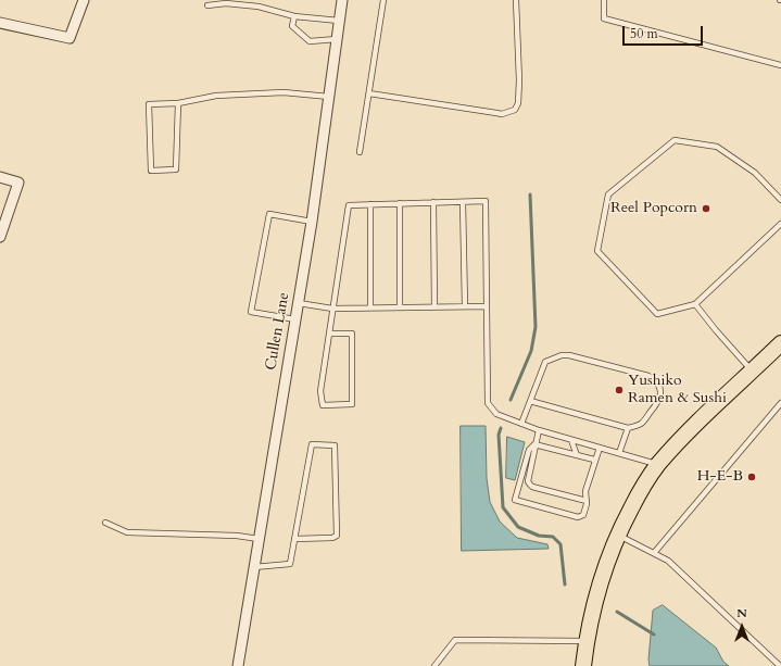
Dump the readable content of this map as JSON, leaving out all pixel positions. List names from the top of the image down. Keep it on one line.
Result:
{"streets":{"street":["Cullen Lane"]},"places":["Reel Popcorn","Yushiko Ramen & Sushi","H-E-B"],"scale_bar":"50 m","north":"top"}
